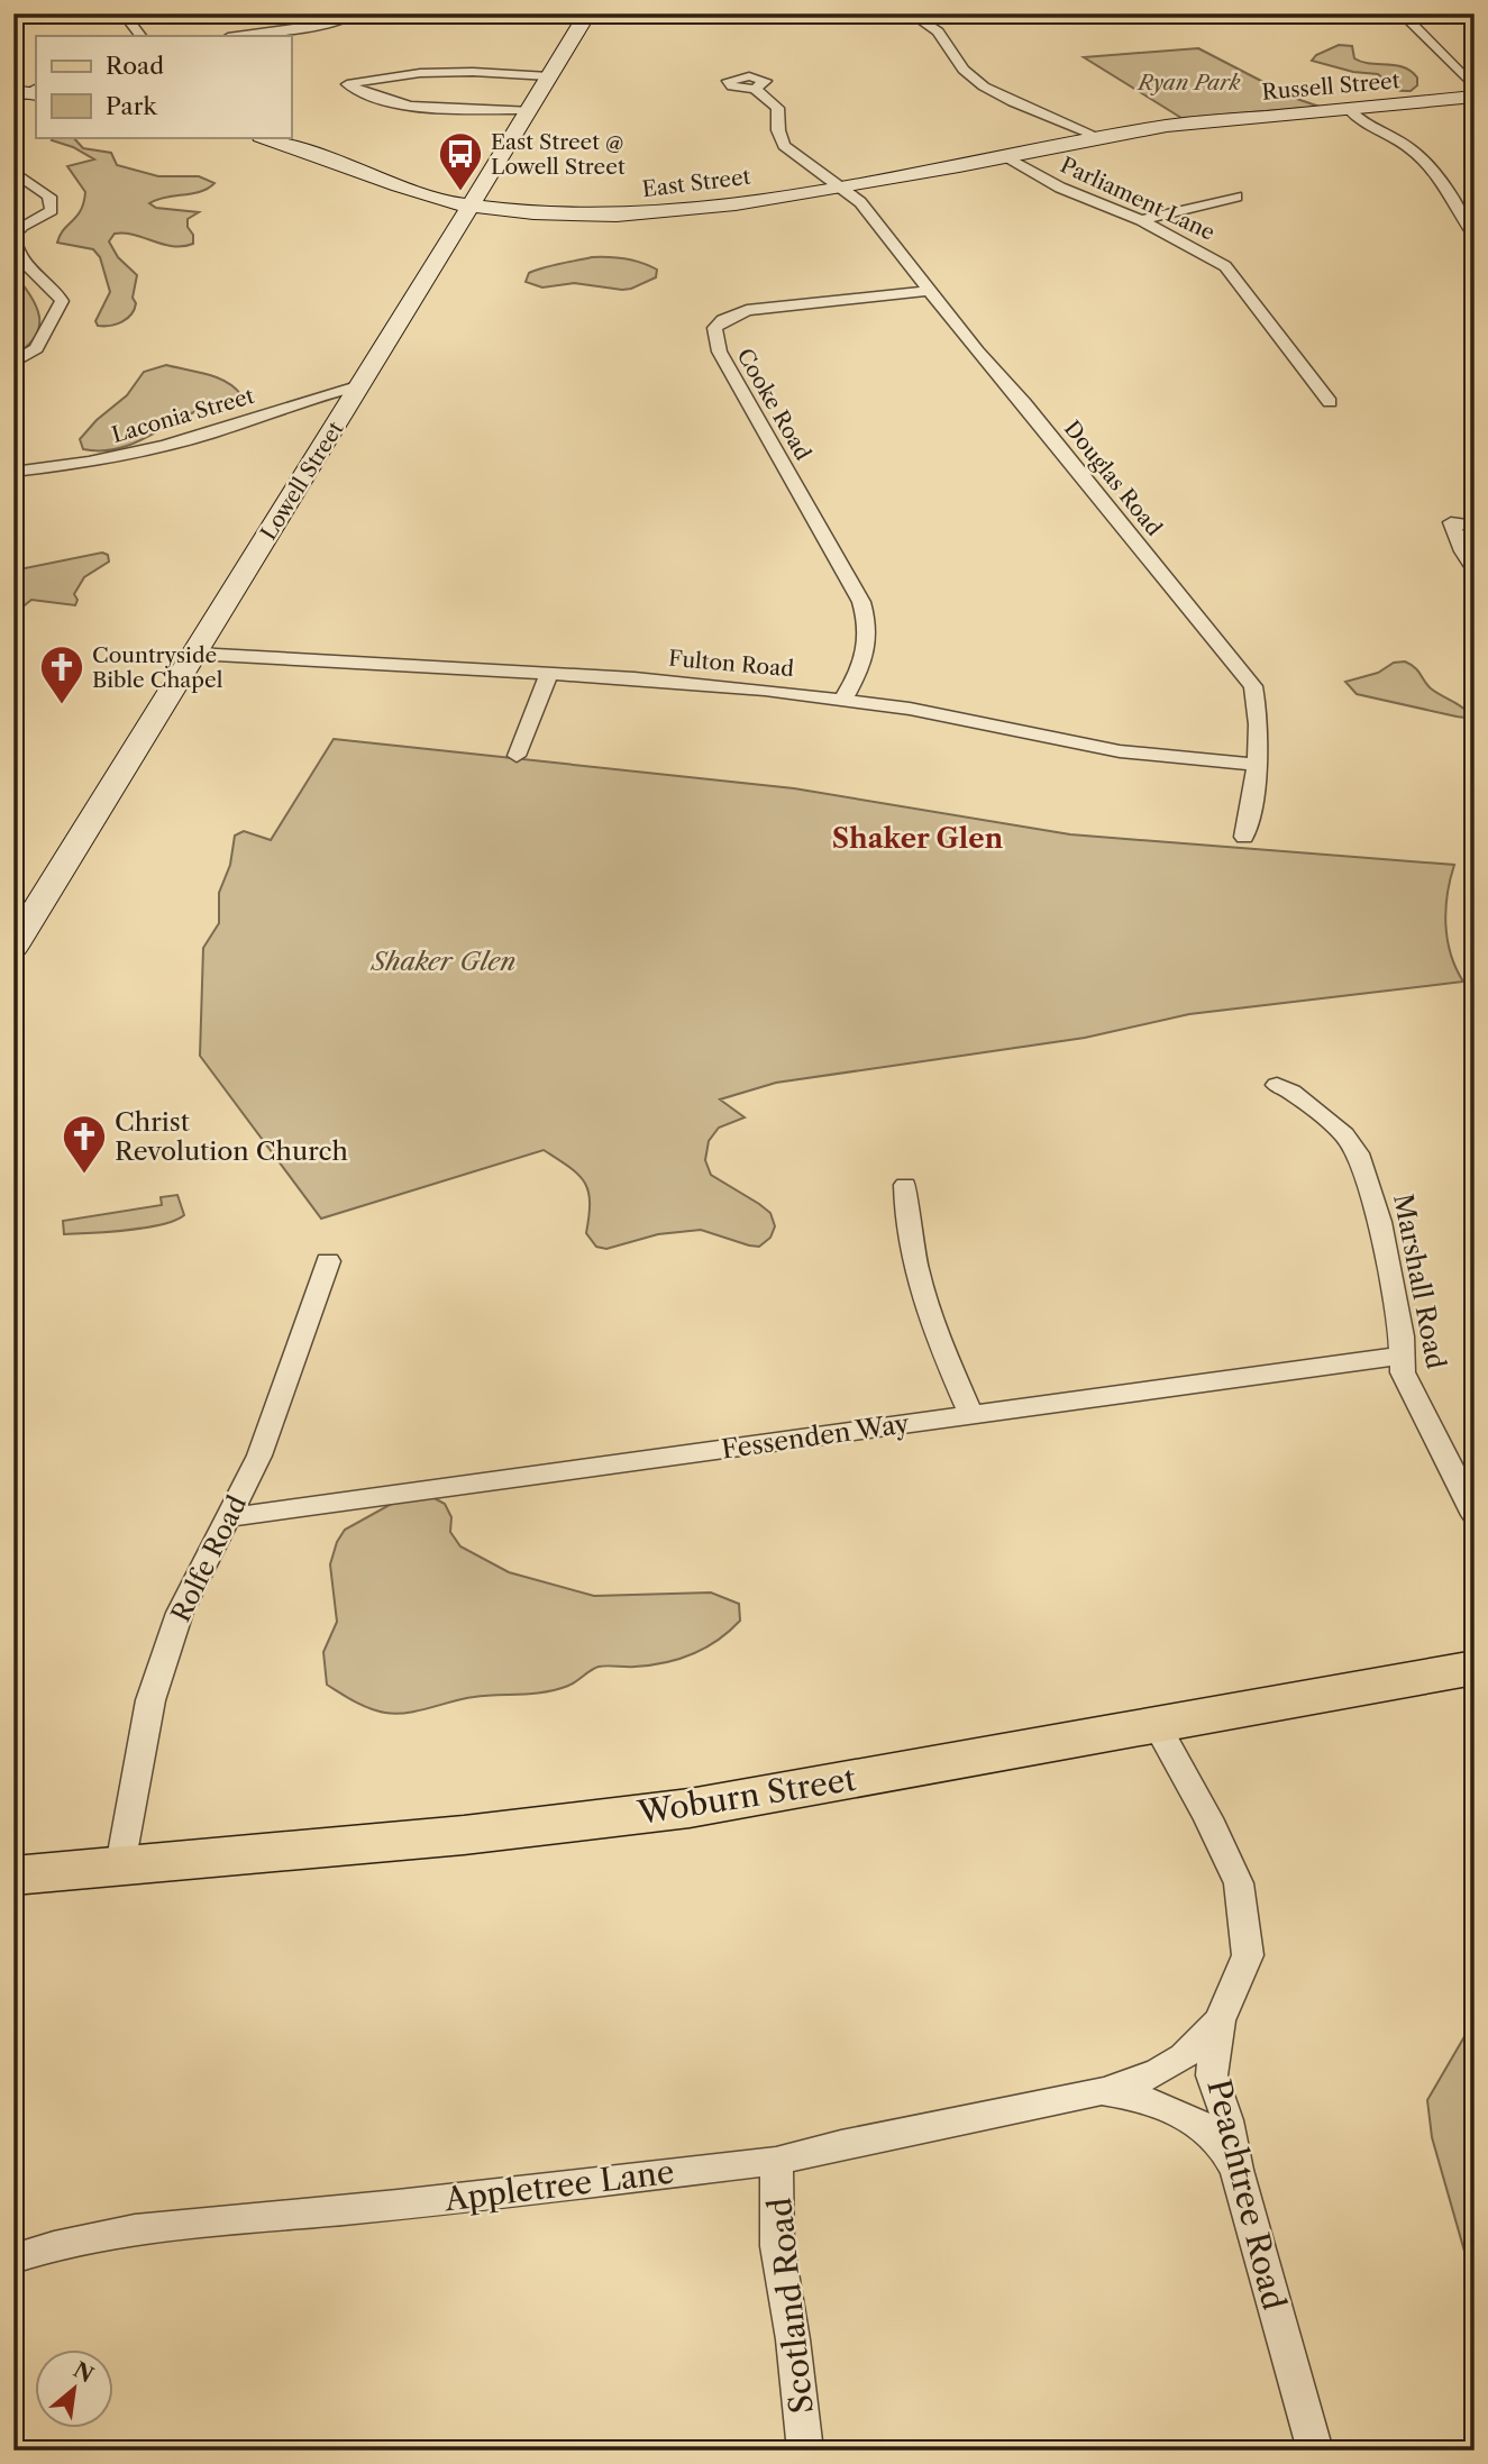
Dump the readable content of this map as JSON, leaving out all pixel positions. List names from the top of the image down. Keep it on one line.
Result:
{"streets":{"main road":["Russell Street","East Street","Lowell Street","Woburn Street"],"street":["Parliament Lane","Cooke Road","Laconia Street","Douglas Road","Fulton Road","Marshall Road","Fessenden Way","Rolfe Road","Appletree Lane","Peachtree Road","Scotland Road"]},"crossings":[["Russell Street","East Street"],["Russell Street","Parliament Lane"],["East Street","Douglas Road"],["East Street","Lowell Street"],["Cooke Road","Douglas Road"],["Cooke Road","Fulton Road"],["Laconia Street","Lowell Street"],["Douglas Road","Fulton Road"],["Lowell Street","Fulton Road"],["Marshall Road","Fessenden Way"],["Fessenden Way","Rolfe Road"],["Rolfe Road","Woburn Street"],["Woburn Street","Peachtree Road"],["Appletree Lane","Peachtree Road"],["Appletree Lane","Scotland Road"]],"districts":["Shaker Glen"],"parks":["Ryan Park","Shaker Glen"],"places":{"bus stop":["East Street @ Lowell Street"],"church":["Countryside Bible Chapel","Christ Revolution Church"]},"legend":["Road","Park"],"north":"top right"}
